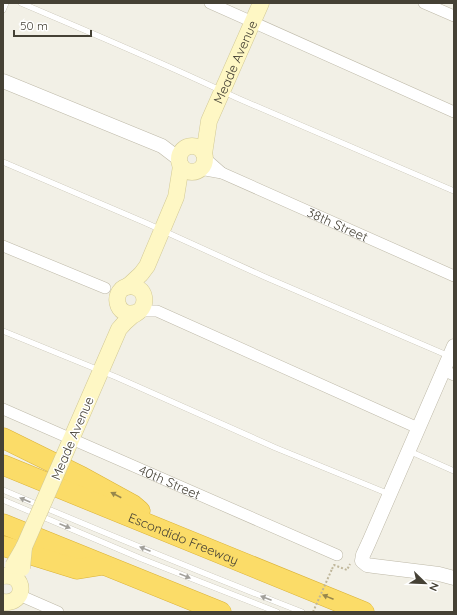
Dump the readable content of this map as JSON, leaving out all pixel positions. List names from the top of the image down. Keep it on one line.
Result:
{"streets":{"highway":["Escondido Freeway"],"main road":["Meade Avenue"],"street":["38th Street","40th Street"]},"crossings":[["Meade Avenue","38th Street"],["Meade Avenue","40th Street"]],"scale_bar":"50 m","north":"bottom right"}
